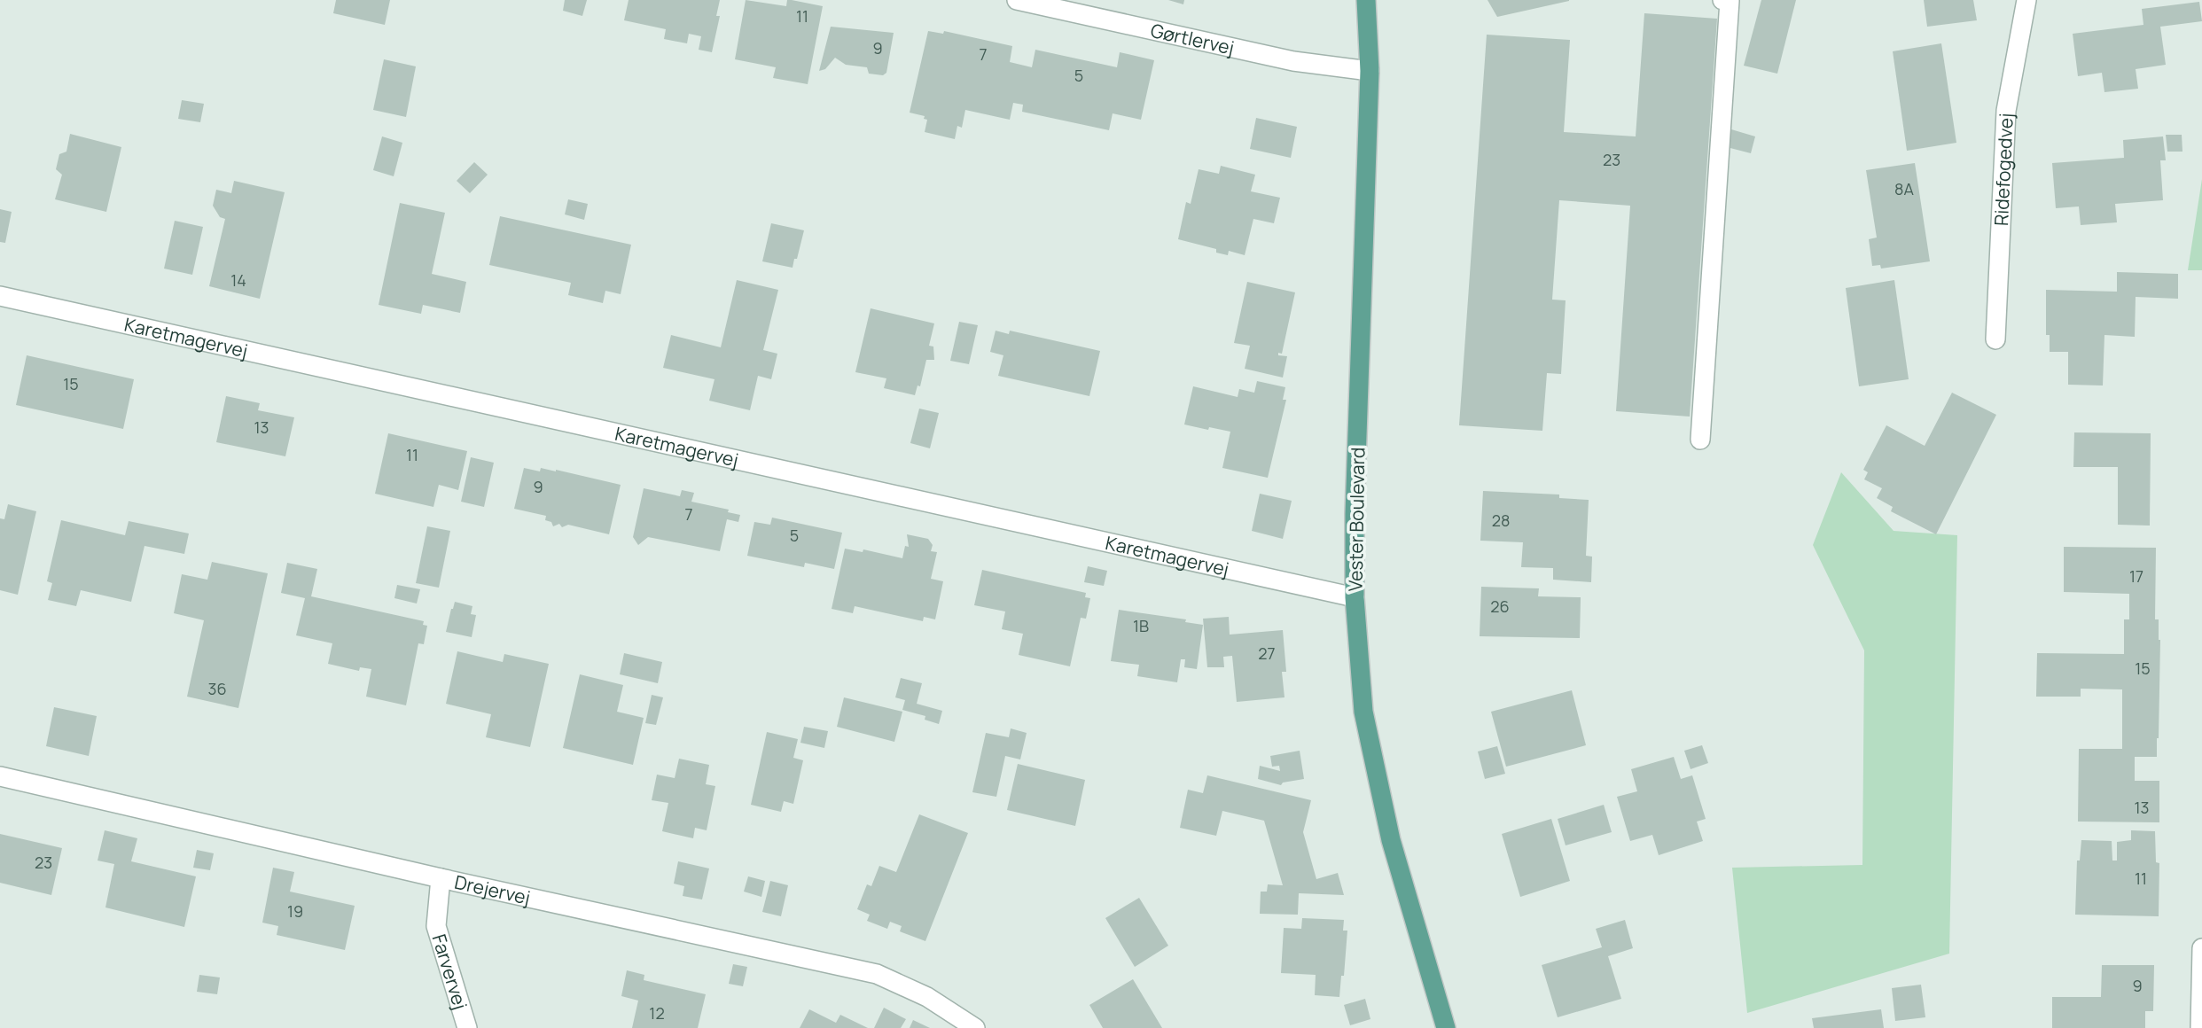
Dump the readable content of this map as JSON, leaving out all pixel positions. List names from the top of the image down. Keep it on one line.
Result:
{"streets":{"main road":["Vester Boulevard"],"street":["Gørtlervej","Ridefogedvej","Karetmagervej","Drejervej","Farvervej"]},"crossings":[["Gørtlervej","Vester Boulevard"],["Karetmagervej","Vester Boulevard"],["Drejervej","Farvervej"]],"house_numbers":["11","9","7","5","23","8A","14","15","13","11","9","7","28","5","17","26","1B","27","15","36","13","23","11","19","9","12"]}
